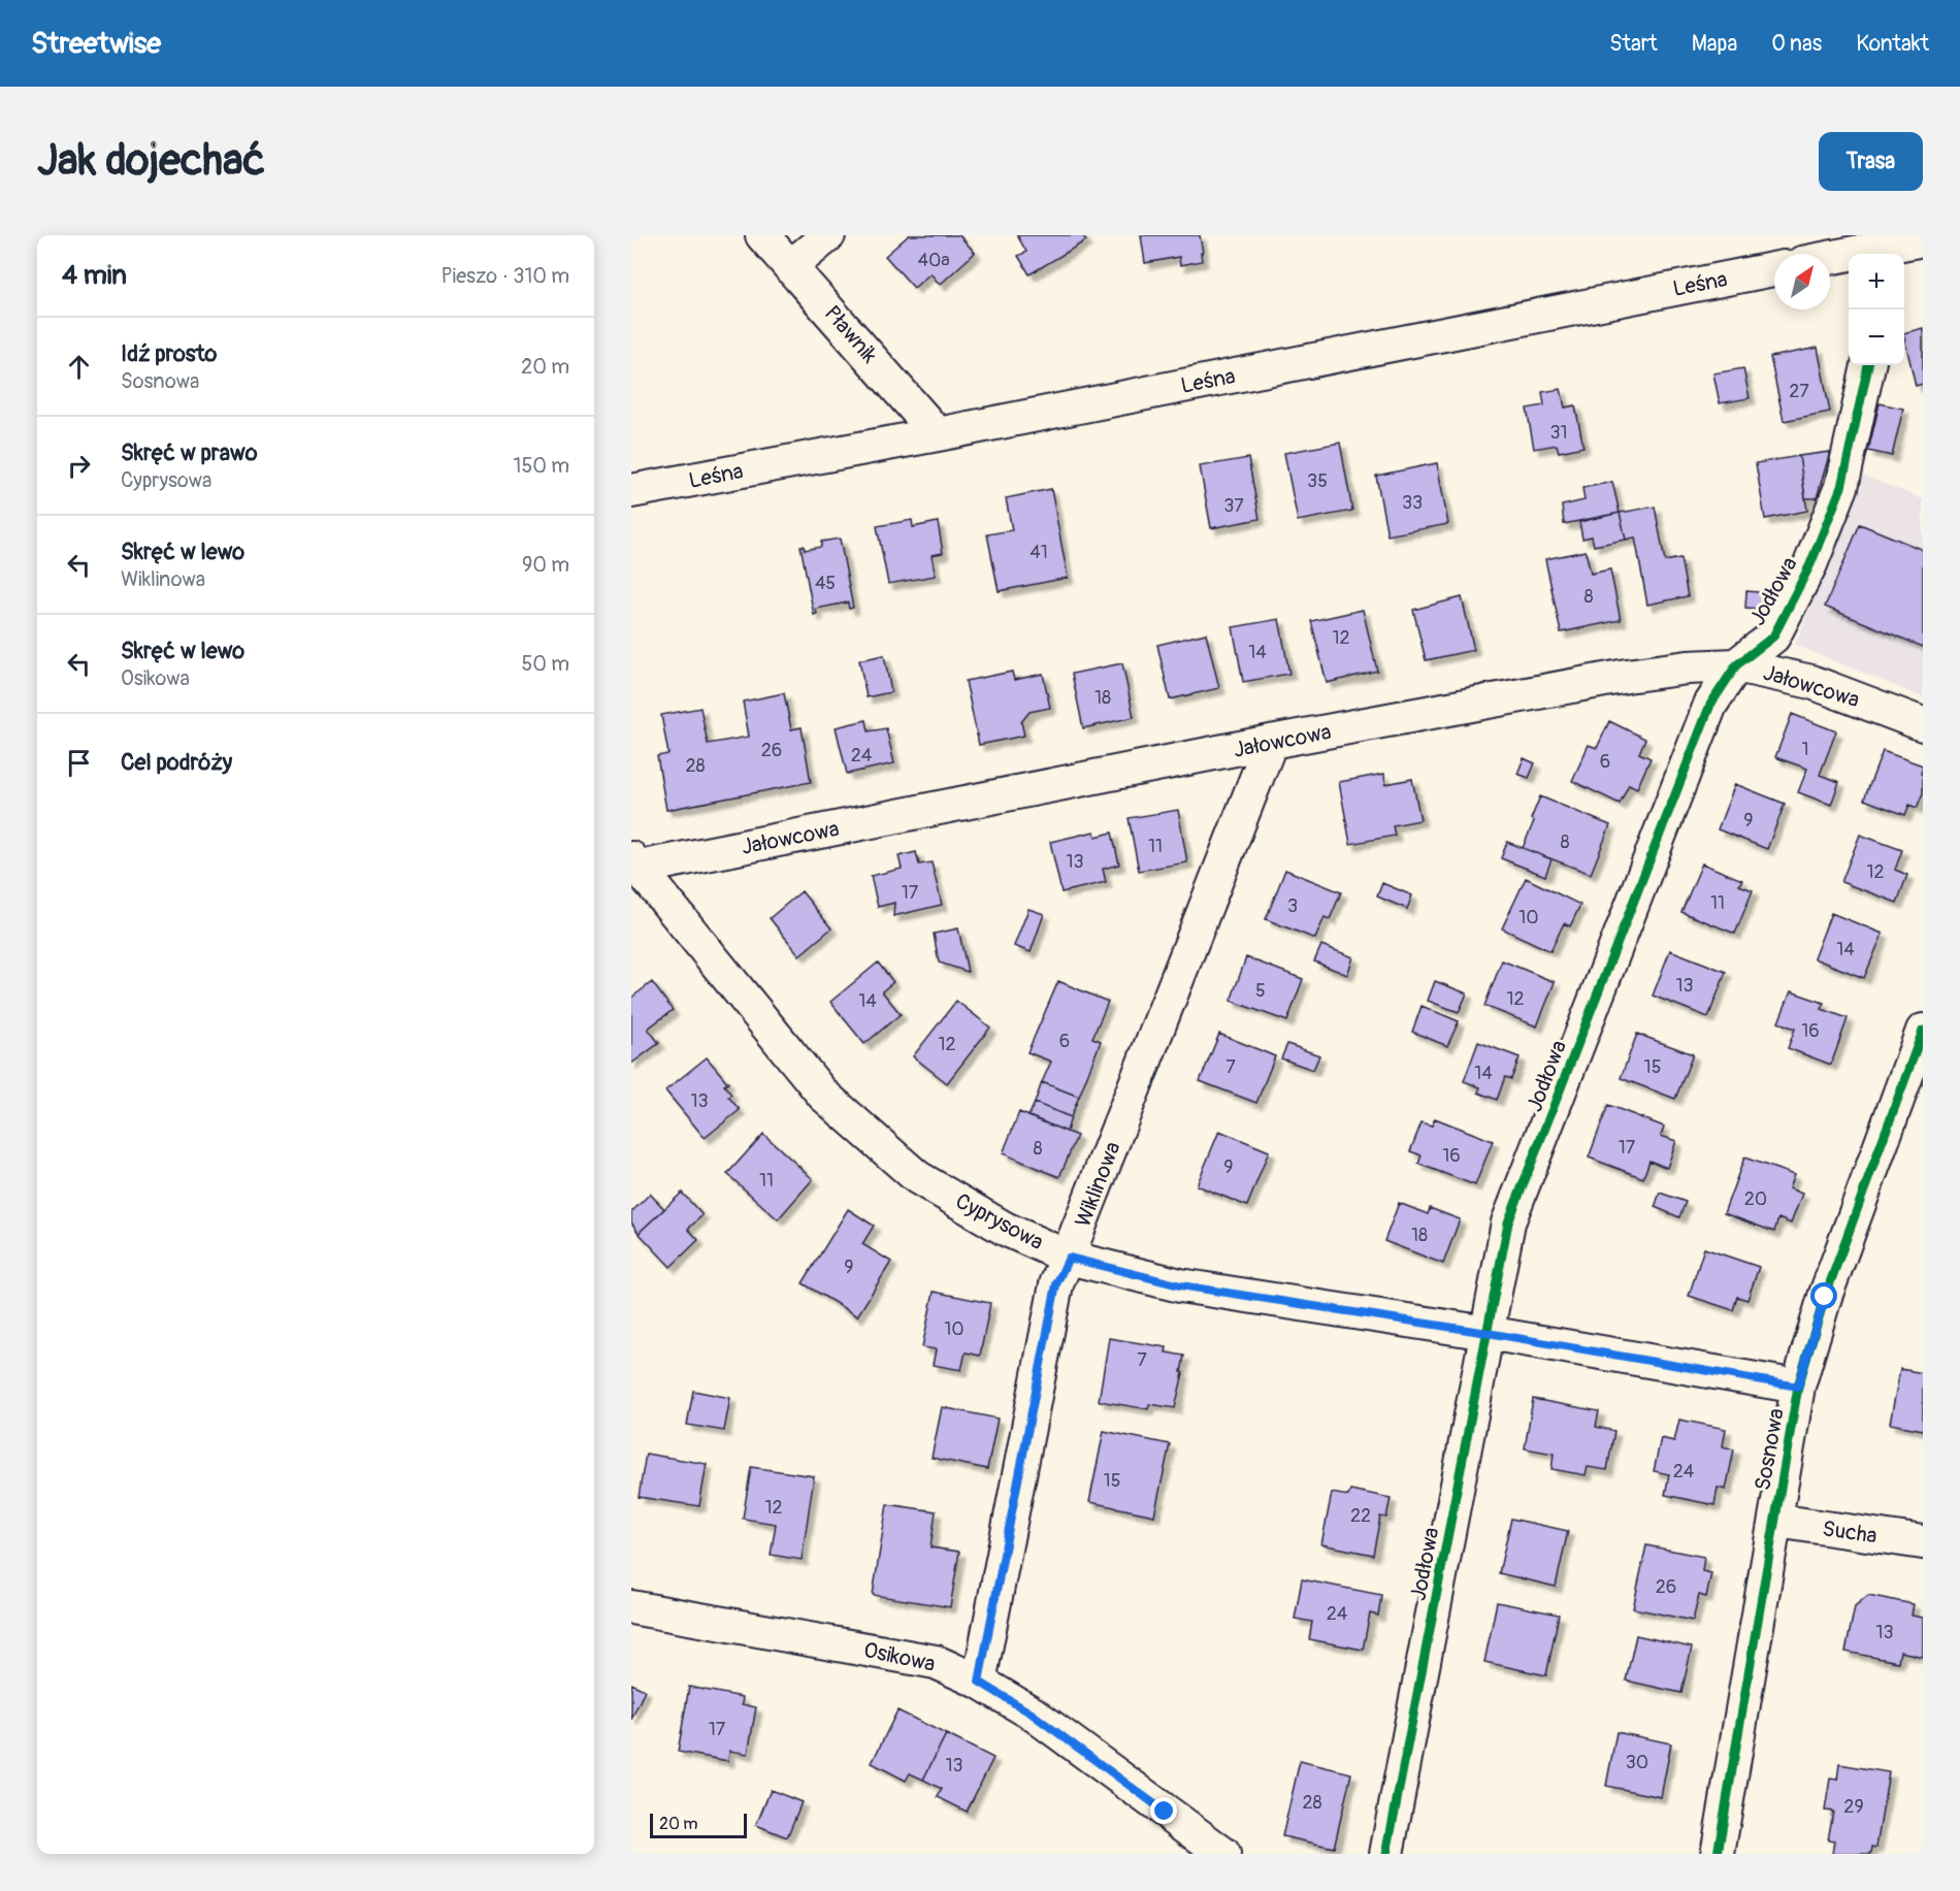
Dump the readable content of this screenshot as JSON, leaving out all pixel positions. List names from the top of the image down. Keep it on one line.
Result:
{"streets":{"street":["Leśna","Pławnik","Jodłowa","Jałowcowa","Wiklinowa","Cyprysowa","Sosnowa","Sucha","Osikowa"]},"crossings":[["Leśna","Pławnik"],["Jodłowa","Jałowcowa"],["Jodłowa","Cyprysowa"],["Jałowcowa","Wiklinowa"],["Jałowcowa","Cyprysowa"],["Wiklinowa","Cyprysowa"],["Wiklinowa","Osikowa"],["Cyprysowa","Sosnowa"],["Sosnowa","Sucha"]],"house_numbers":["40a","27","31","35","33","37","41","45","8","12","14","18","1","26","24","6","28","9","8","11","13","12","17","11","3","10","14","13","5","12","14","16","6","12","7","15","14","13","17","8","16","9","11","20","18","9","10","7","24","15","12","22","26","24","13","17","30","13","28","29"],"scale_bar":"20 m","north":"top right","page":{"header":"Streetwise","nav":["Start","Mapa","O nas","Kontakt"],"buttons":"Trasa","title":"Jak dojechać","heading":["4 min","Pieszo · 310 m"],"map_buttons":["+","−"],"list":[["Idź prosto","Sosnowa","20 m"],["Skręć w prawo","Cyprysowa","150 m"],["Skręć w lewo","Wiklinowa","90 m"],["Skręć w lewo","Osikowa","50 m"],"Cel podróży"],"scale":"20 m"}}
